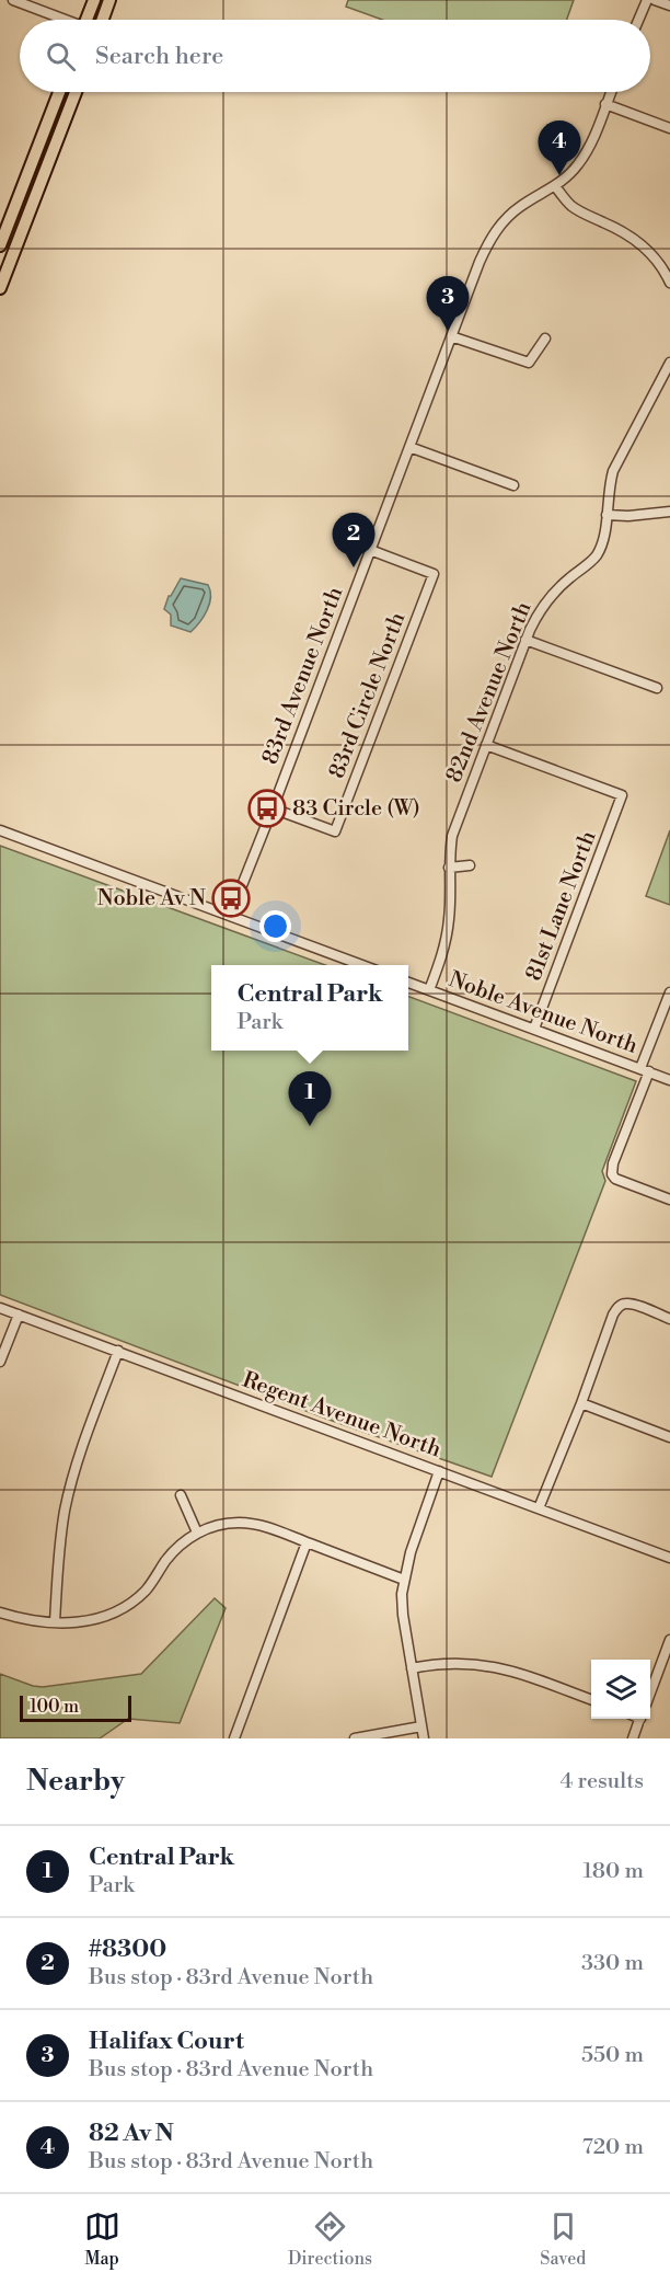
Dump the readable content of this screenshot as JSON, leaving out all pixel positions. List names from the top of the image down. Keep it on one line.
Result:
{"streets":{"street":["83rd Avenue North","82nd Avenue North","83rd Circle North","81st Lane North","Noble Avenue North","Regent Avenue North"]},"crossings":[["83rd Avenue North","83rd Circle North"],["82nd Avenue North","81st Lane North"],["82nd Avenue North","Noble Avenue North"],["81st Lane North","Noble Avenue North"]],"places":{"bus stop":["83 Circle (W)","Noble Av N"]},"scale_bar":"100 m","page":{"search":"Search here","pins":["4","3","2","1"],"popup":["Central Park","Park"],"scale":"100 m","heading":["Nearby","4 results"],"list":[{"mark":"1","name":"Central Park","note":"Park","value":"180 m"},{"mark":"2","name":"#8300","note":"Bus stop · 83rd Avenue North","value":"330 m"},{"mark":"3","name":"Halifax Court","note":"Bus stop · 83rd Avenue North","value":"550 m"},{"mark":"4","name":"82 Av N","note":"Bus stop · 83rd Avenue North","value":"720 m"}],"nav":["Map","Directions","Saved"]}}
